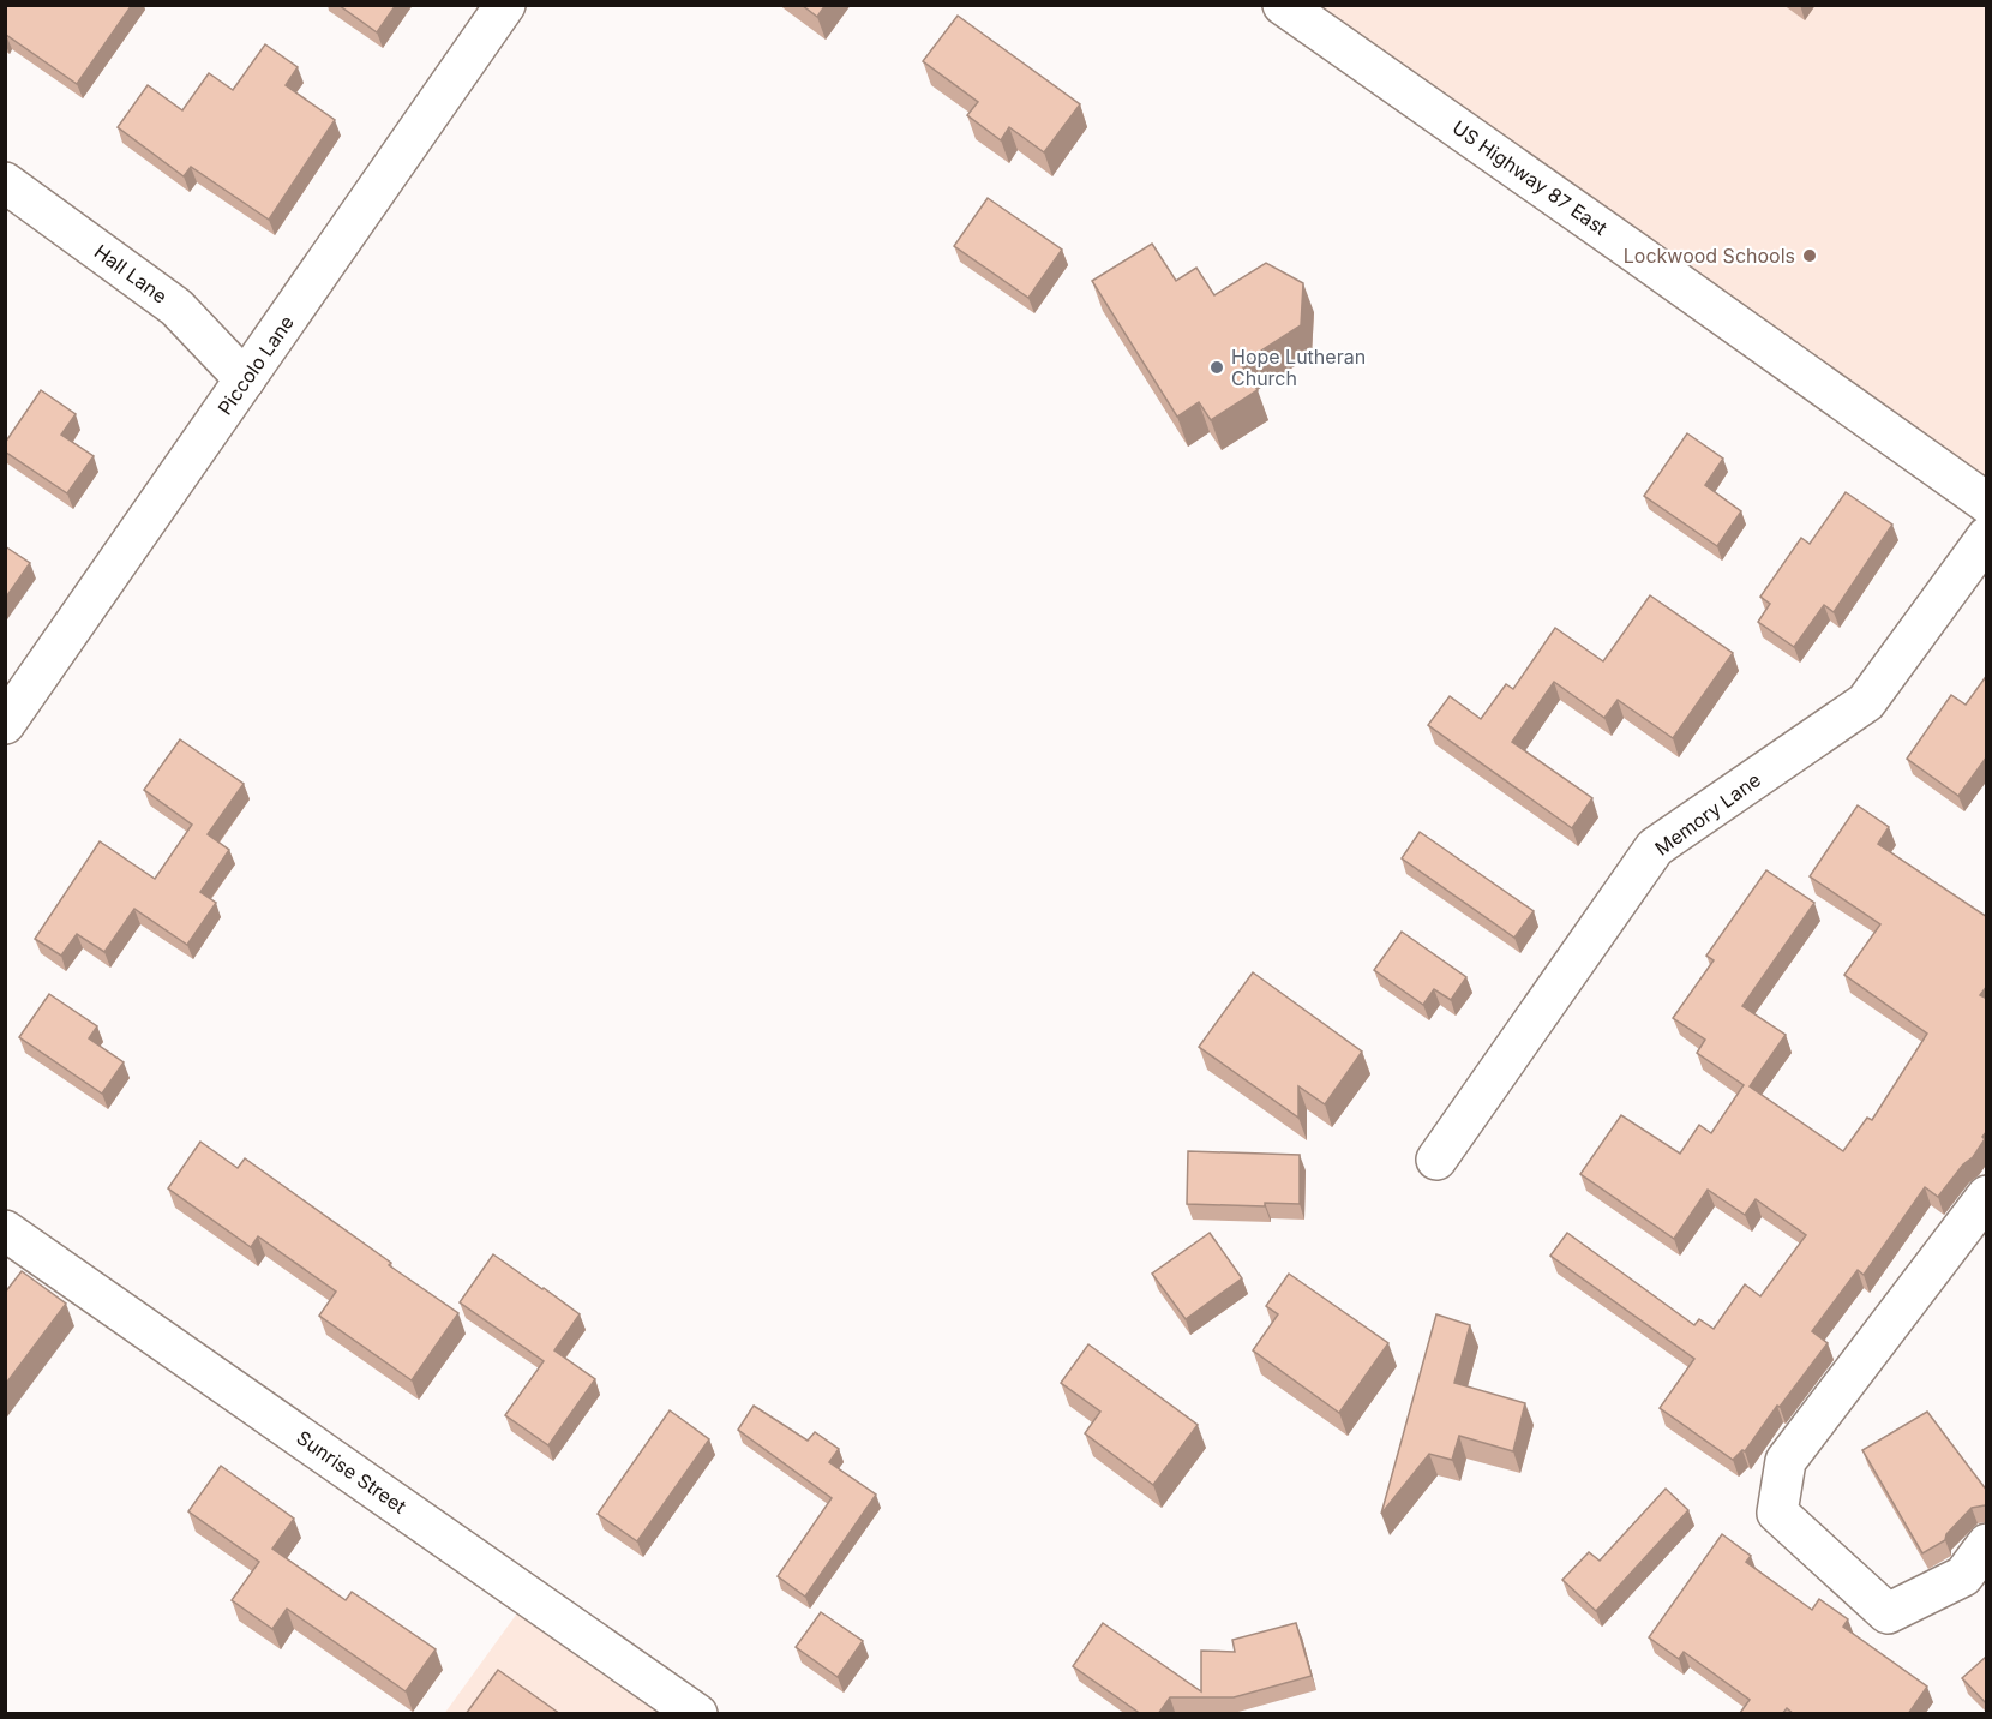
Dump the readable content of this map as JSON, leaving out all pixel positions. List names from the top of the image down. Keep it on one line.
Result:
{"streets":{"street":["US Highway 87 East","Hall Lane","Piccolo Lane","Memory Lane","Sunrise Street"]},"crossings":[["Hall Lane","Piccolo Lane"]],"places":["Lockwood Schools","Hope Lutheran Church"]}
